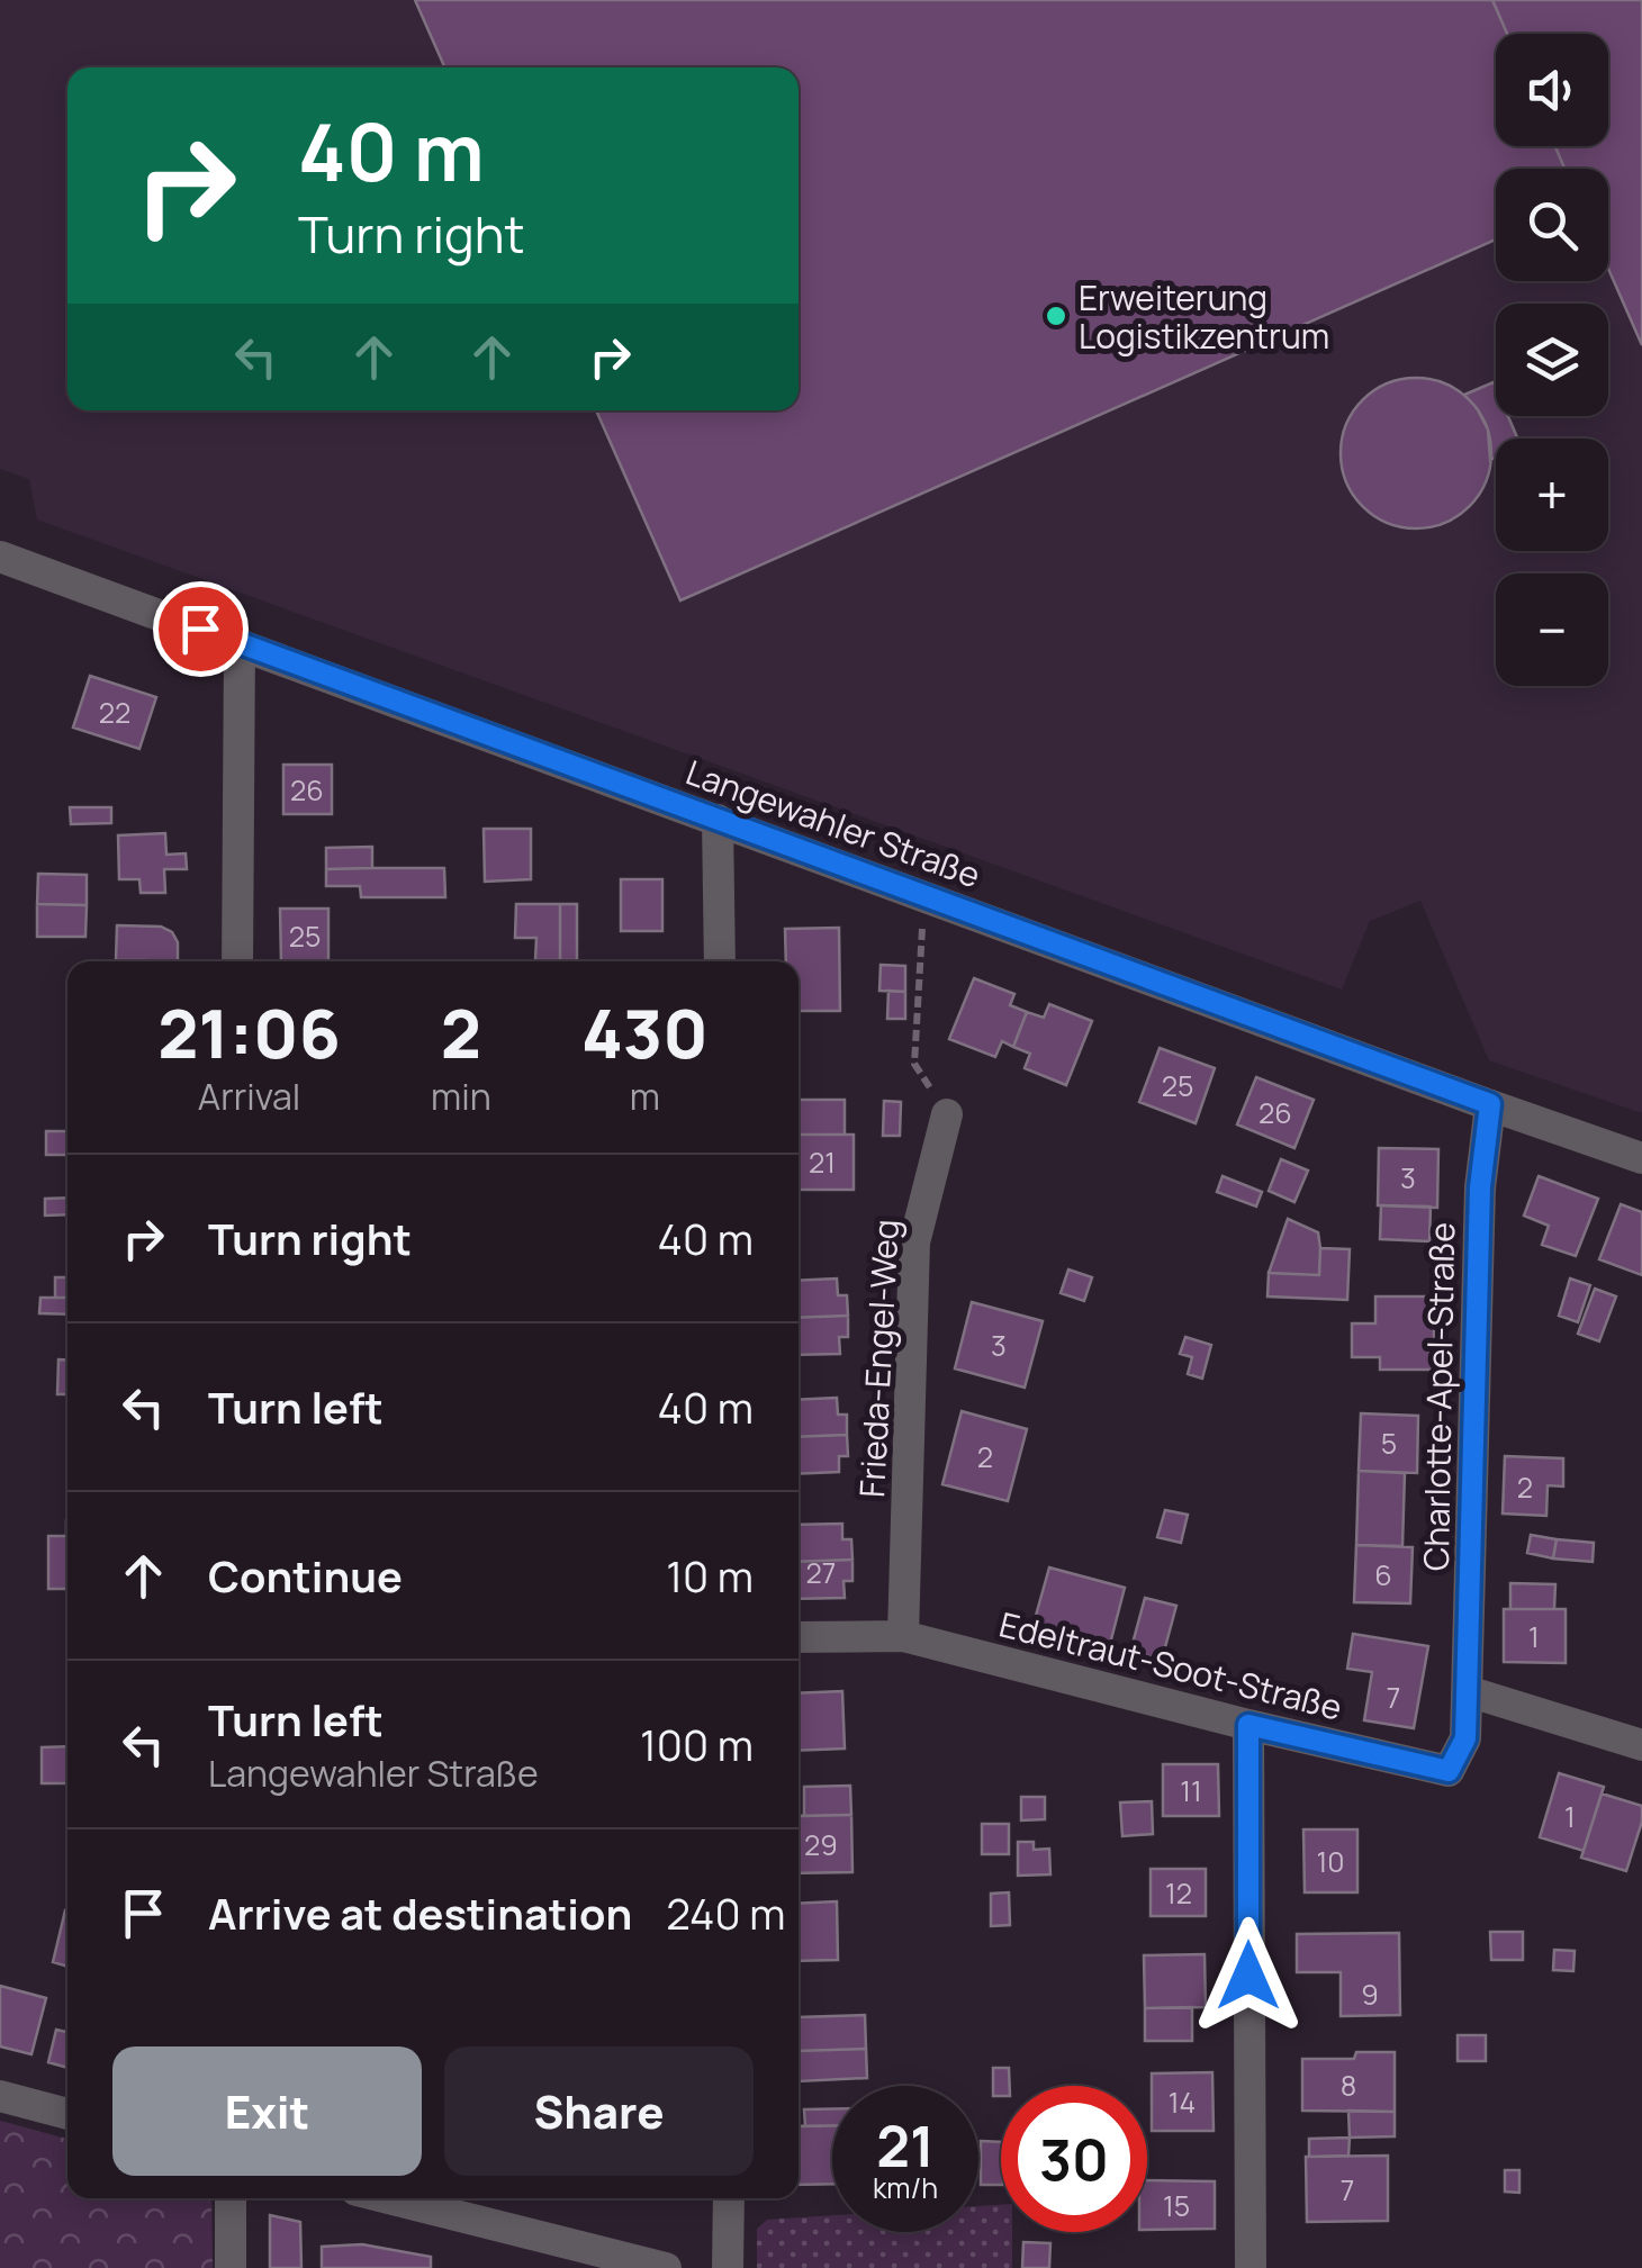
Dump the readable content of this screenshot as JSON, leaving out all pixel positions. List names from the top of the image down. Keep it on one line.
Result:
{"streets":{"street":["Langewahler Straße","Frieda-Engel-Weg","Charlotte-Apel-Straße","Edeltraut-Soot-Straße"]},"crossings":[["Langewahler Straße","Charlotte-Apel-Straße"],["Frieda-Engel-Weg","Edeltraut-Soot-Straße"],["Charlotte-Apel-Straße","Edeltraut-Soot-Straße"]],"places":["Erweiterung Logistikzentrum"],"house_numbers":["22","26","25","25","26","21","3","3","5","2","2","27","6","1","7","11","1","29","10","12","9","8","14","7","15"],"page":{"map_buttons":["+","−"],"turn":["40 m","Turn right"],"eta":["21:06","Arrival","2","min","430","m"],"list":[{"name":"Turn right","value":"40 m"},{"name":"Turn left","value":"40 m"},{"name":"Continue","value":"10 m"},{"name":"Turn left","note":"Langewahler Straße","value":"100 m"},{"name":"Arrive at destination","value":"240 m"}],"buttons":["Exit","Share"],"speed":"21 km/h","limit":"30"}}
